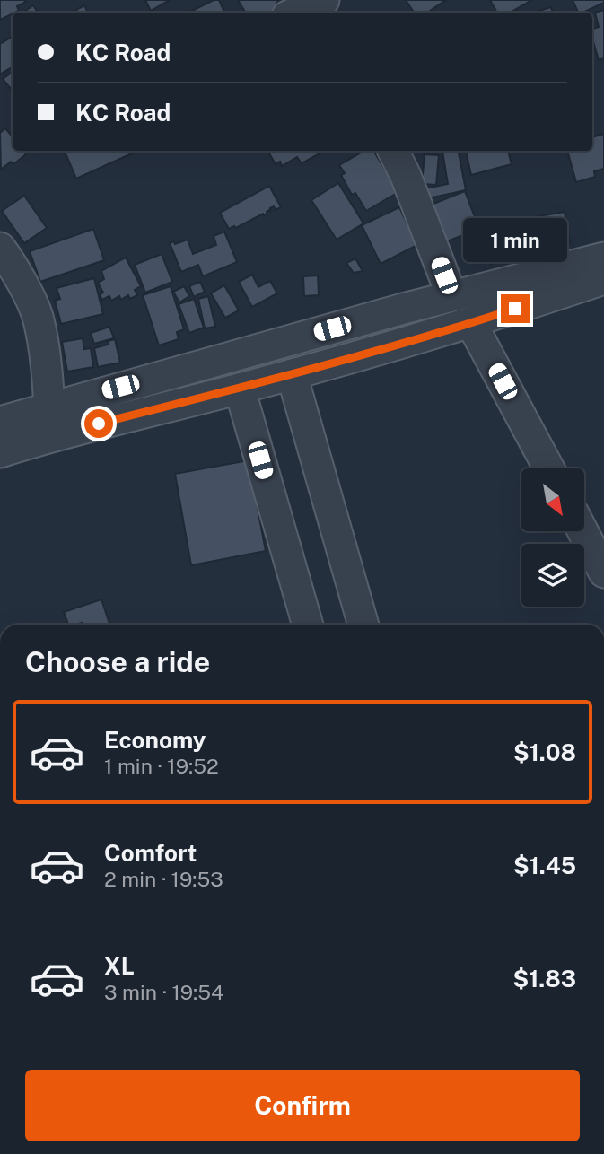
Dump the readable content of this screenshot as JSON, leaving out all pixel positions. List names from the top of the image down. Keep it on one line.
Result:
{"north":"bottom right","page":{"banner":["KC Road","KC Road"],"bubble":"1 min","heading":"Choose a ride","list":[{"name":"Economy","note":"1 min · 19:52","value":"$1.08"},{"name":"Comfort","note":"2 min · 19:53","value":"$1.45"},{"name":"XL","note":"3 min · 19:54","value":"$1.83"}],"buttons":"Confirm"}}
